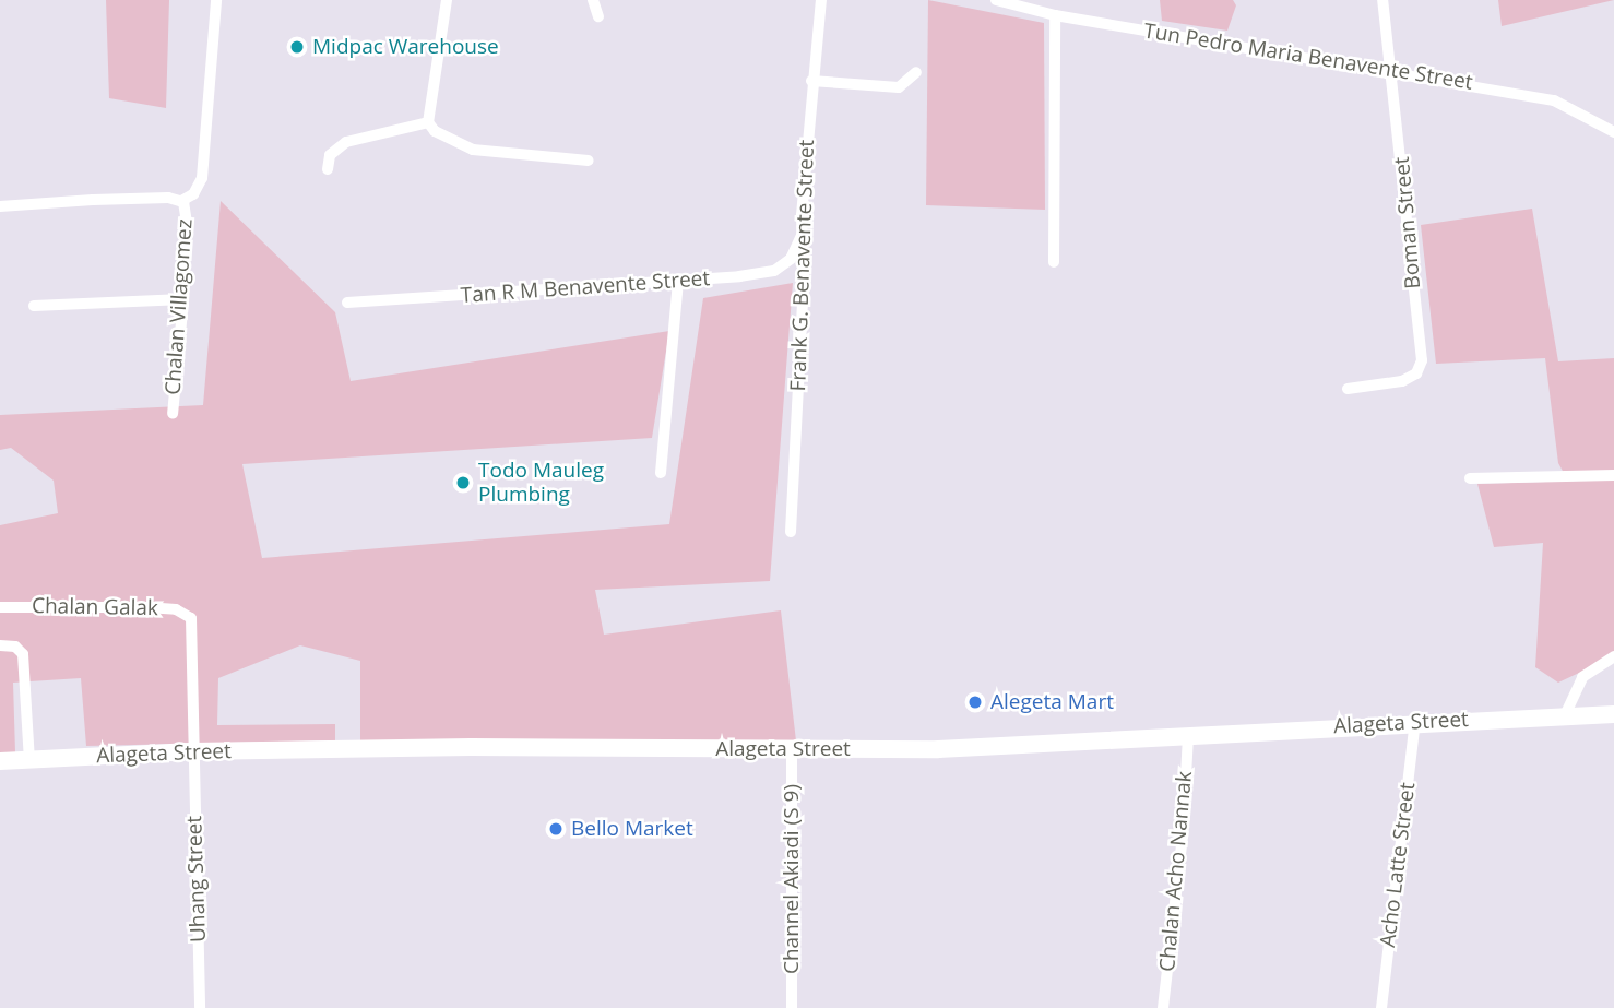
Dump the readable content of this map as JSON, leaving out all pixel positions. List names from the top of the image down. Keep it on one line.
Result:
{"streets":{"main road":["Alageta Street"],"street":["Tun Pedro Maria Benavente Street","Boman Street","Frank G. Benavente Street","Tan R M Benavente Street","Chalan Villagomez","Chalan Galak","Acho Latte Street","Chalan Acho Nannak","Uhang Street","Channel Akiadi (S 9)"]},"crossings":[["Tun Pedro Maria Benavente Street","Boman Street"],["Frank G. Benavente Street","Tan R M Benavente Street"],["Chalan Galak","Alageta Street"],["Chalan Galak","Uhang Street"],["Alageta Street","Acho Latte Street"],["Alageta Street","Chalan Acho Nannak"],["Alageta Street","Uhang Street"],["Alageta Street","Channel Akiadi (S 9)"]],"places":["Midpac Warehouse","Todo Mauleg Plumbing","Alegeta Mart","Bello Market"]}
